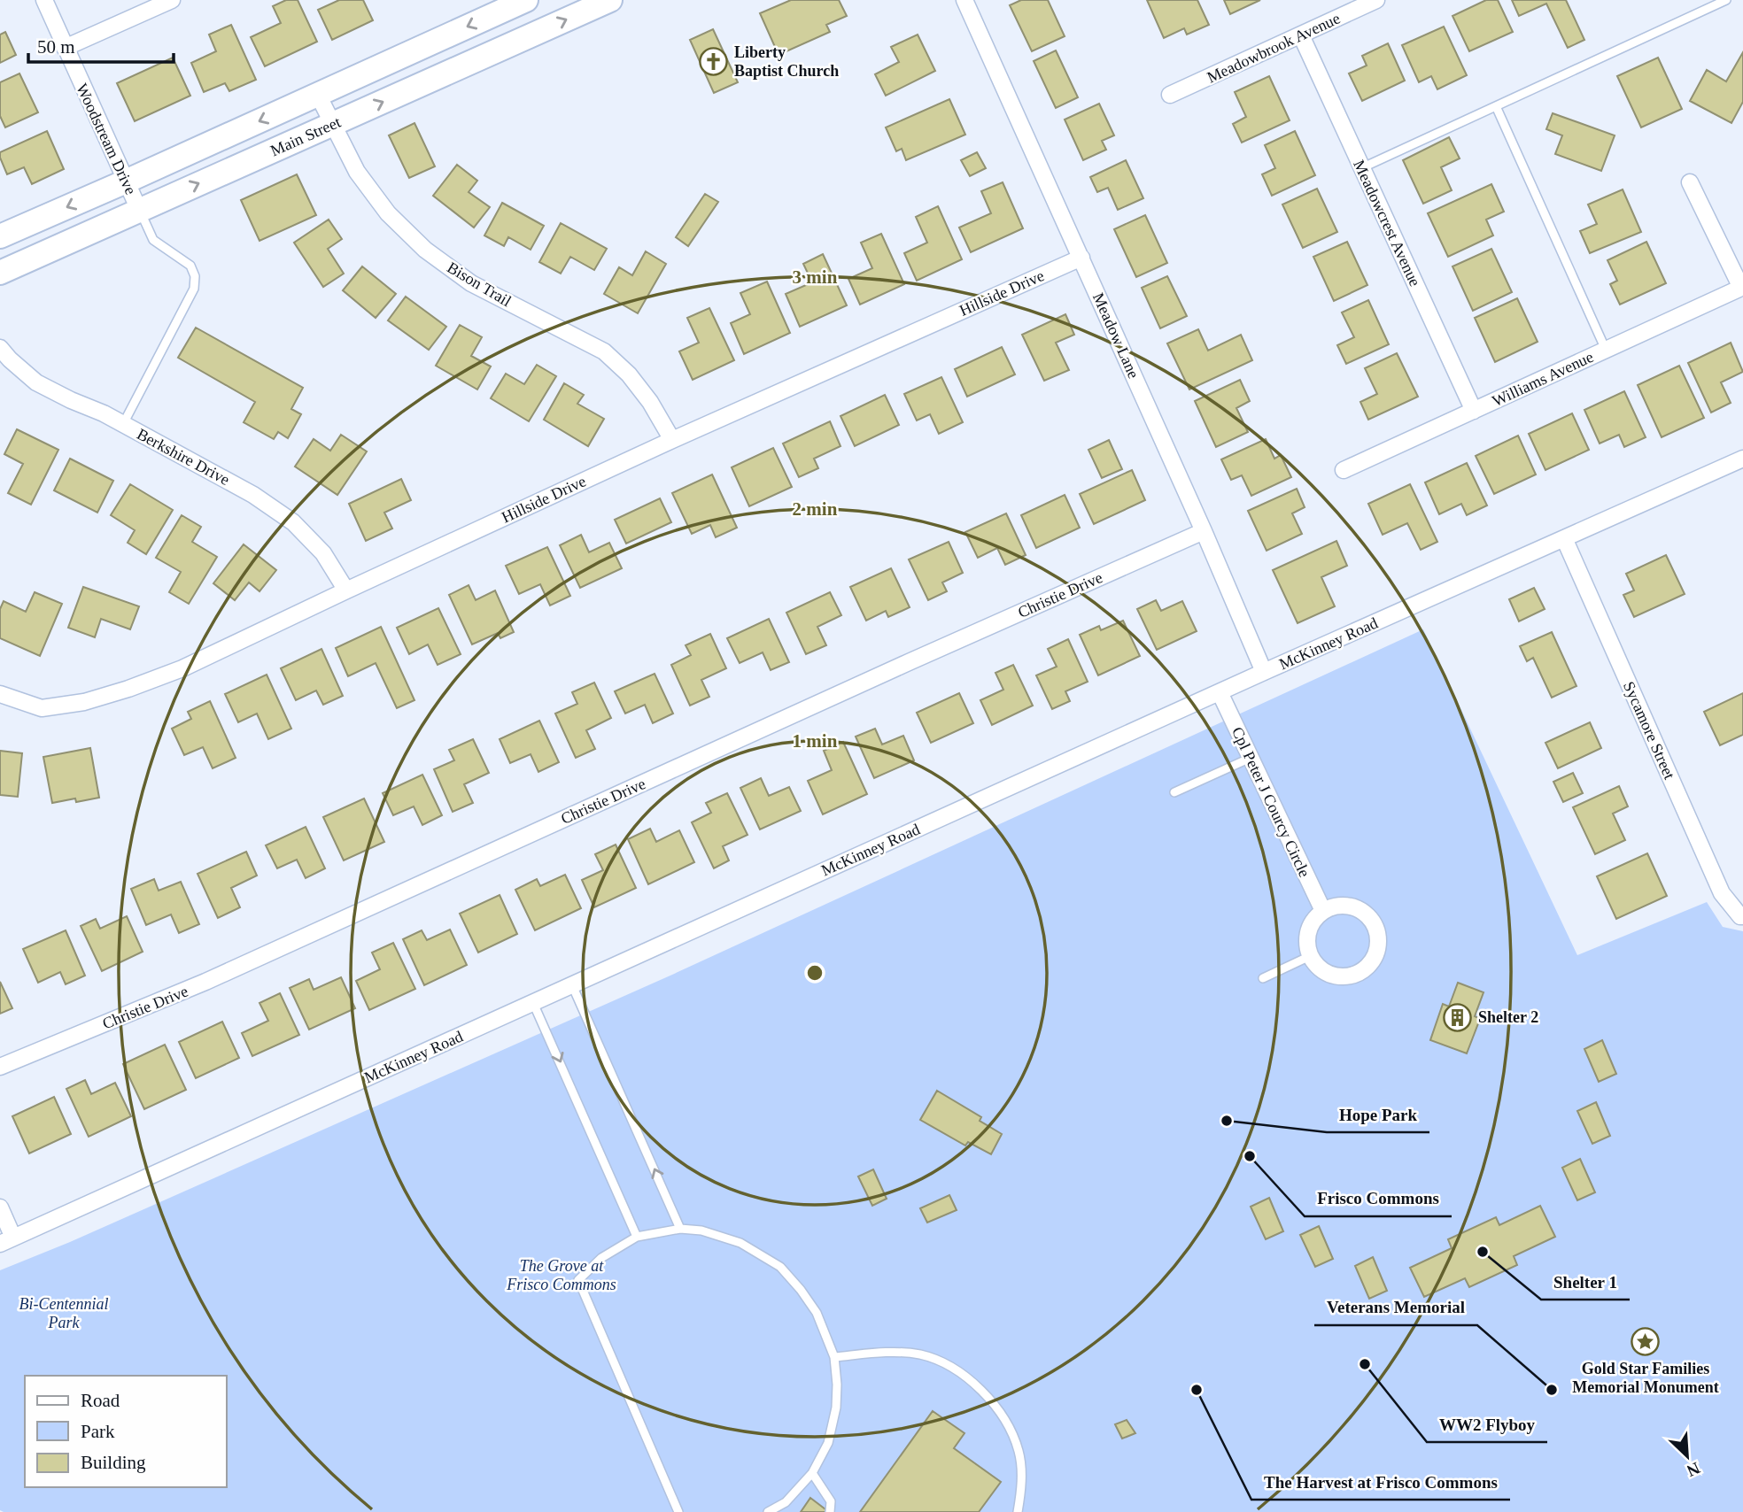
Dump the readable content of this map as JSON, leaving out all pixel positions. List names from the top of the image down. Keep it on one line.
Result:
{"streets":{"main road":["Main Street"],"street":["Meadowbrook Avenue","Woodstream Drive","Meadowcrest Avenue","Bison Trail","Hillside Drive","Meadow Lane","Williams Avenue","Berkshire Drive","Christie Drive","McKinney Road","Sycamore Street","Cpl Peter J Courcy Circle"]},"crossings":[["Meadowbrook Avenue","Meadowcrest Avenue"],["Main Street","Woodstream Drive"],["Main Street","Bison Trail"],["Meadowcrest Avenue","Williams Avenue"],["Bison Trail","Hillside Drive"],["Hillside Drive","Meadow Lane"],["Hillside Drive","Berkshire Drive"],["Meadow Lane","Christie Drive"],["Meadow Lane","McKinney Road"],["McKinney Road","Sycamore Street"],["McKinney Road","Cpl Peter J Courcy Circle"]],"parks":["The Grove at Frisco Commons","Bi-Centennial Park"],"places":{"church":["Liberty Baptist Church"],"building":["Shelter 2"],"other":["Hope Park","Frisco Commons","Shelter 1","WW2 Flyboy","The Harvest at Frisco Commons","Veterans Memorial"],"place":["Gold Star Families Memorial Monument"]},"legend":["Road","Park","Building"],"scale_bar":"50 m","north":"bottom right","rings":["3 min","2 min","1 min"]}
